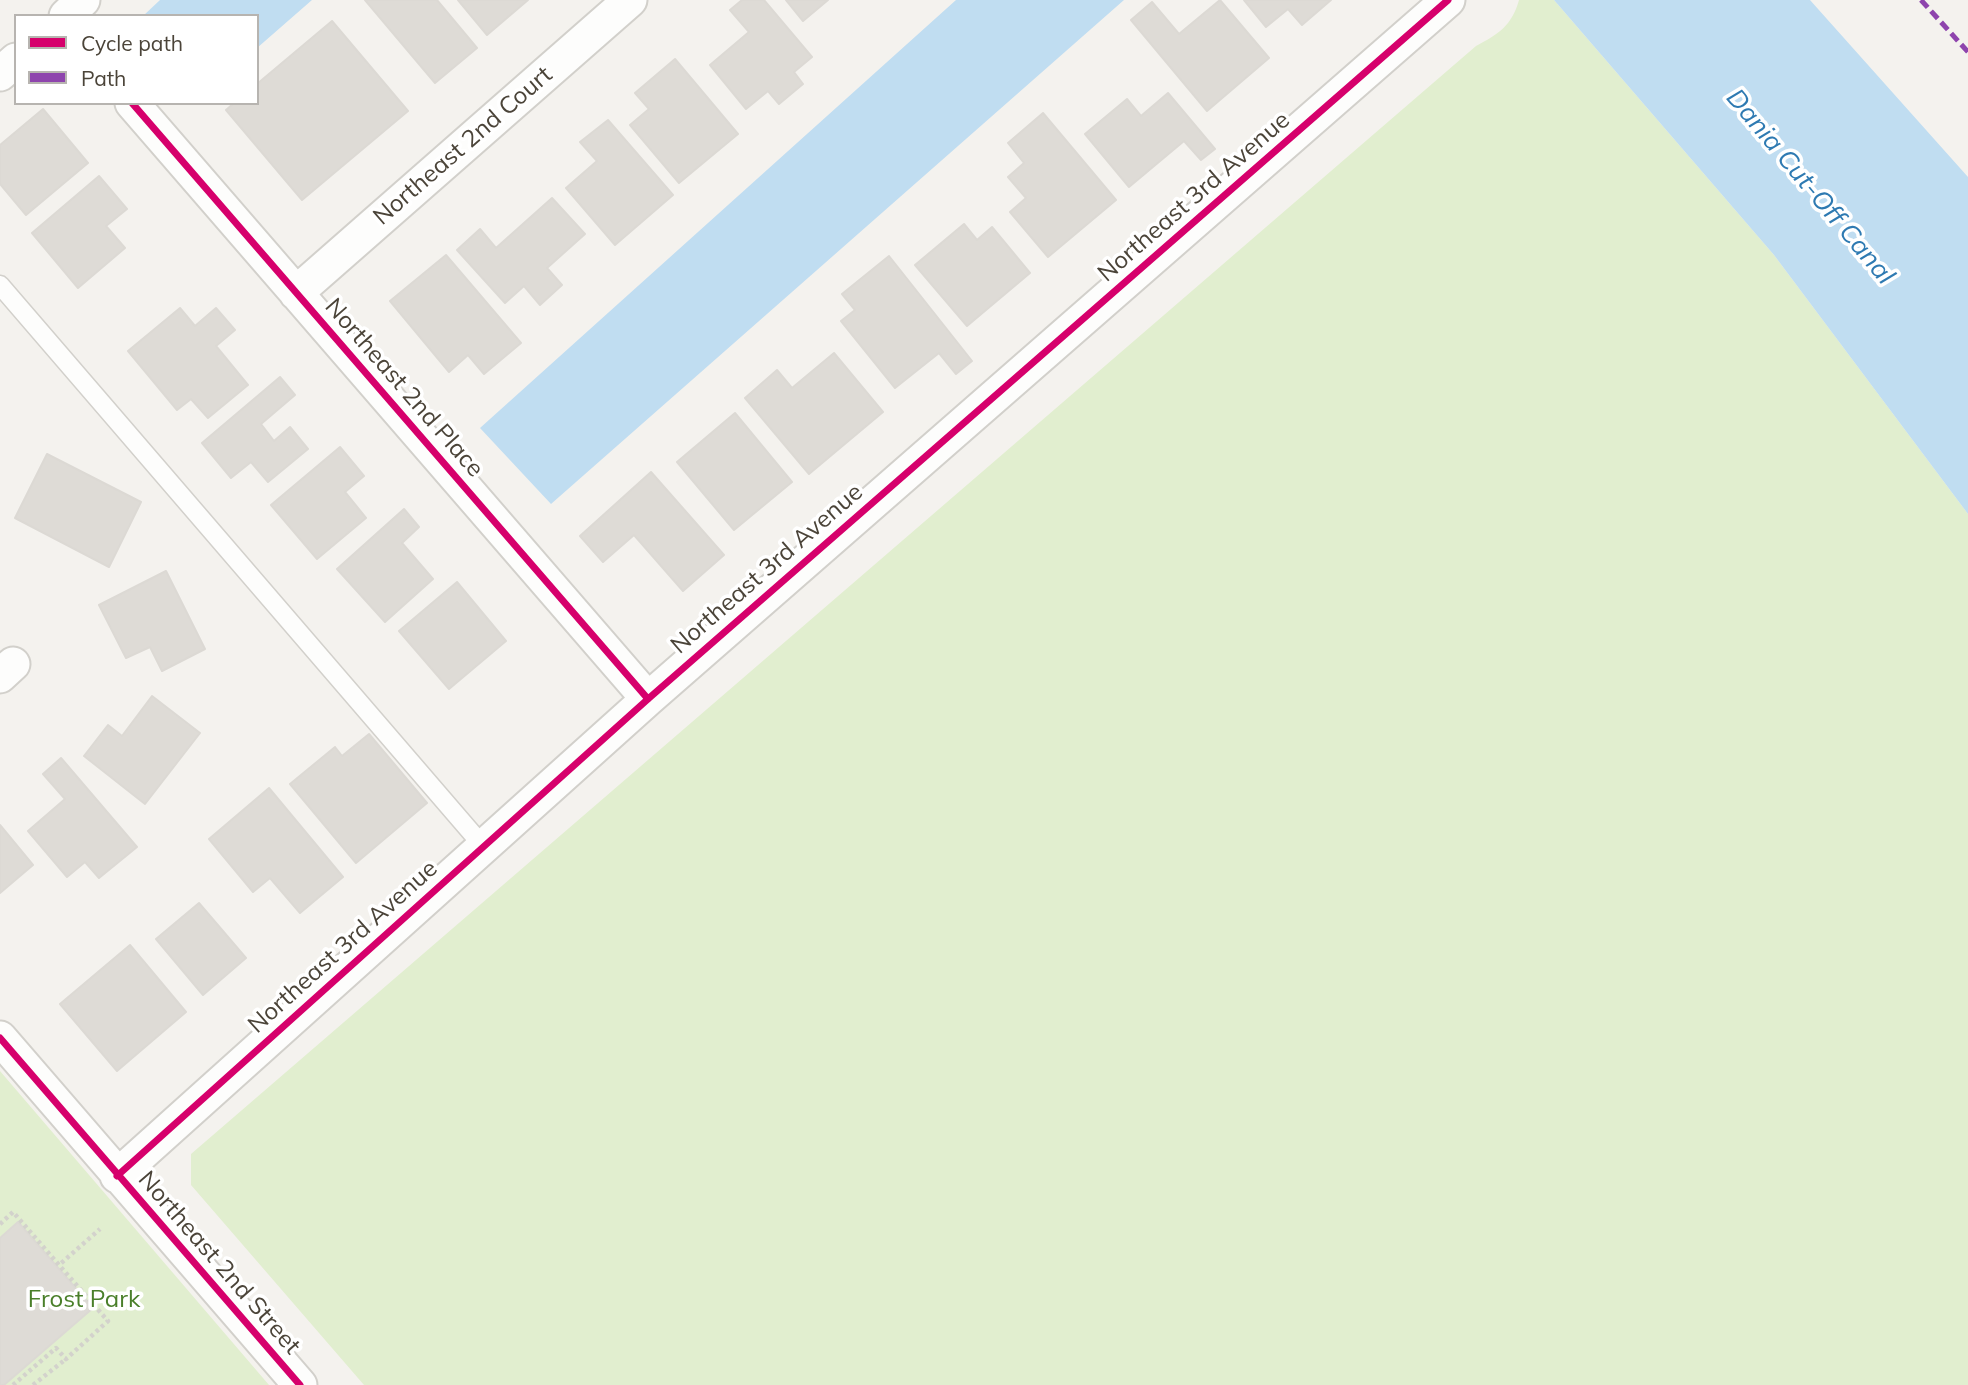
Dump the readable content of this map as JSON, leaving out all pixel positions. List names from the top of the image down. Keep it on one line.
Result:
{"streets":{"street":["Northeast 2nd Court","Northeast 3rd Avenue","Northeast 2nd Place","Northeast 2nd Street"]},"crossings":[["Northeast 2nd Court","Northeast 2nd Place"],["Northeast 3rd Avenue","Northeast 2nd Place"],["Northeast 3rd Avenue","Northeast 2nd Street"]],"water":["Dania Cut-Off Canal"],"parks":["Frost Park"],"legend":["Cycle path","Path"]}
